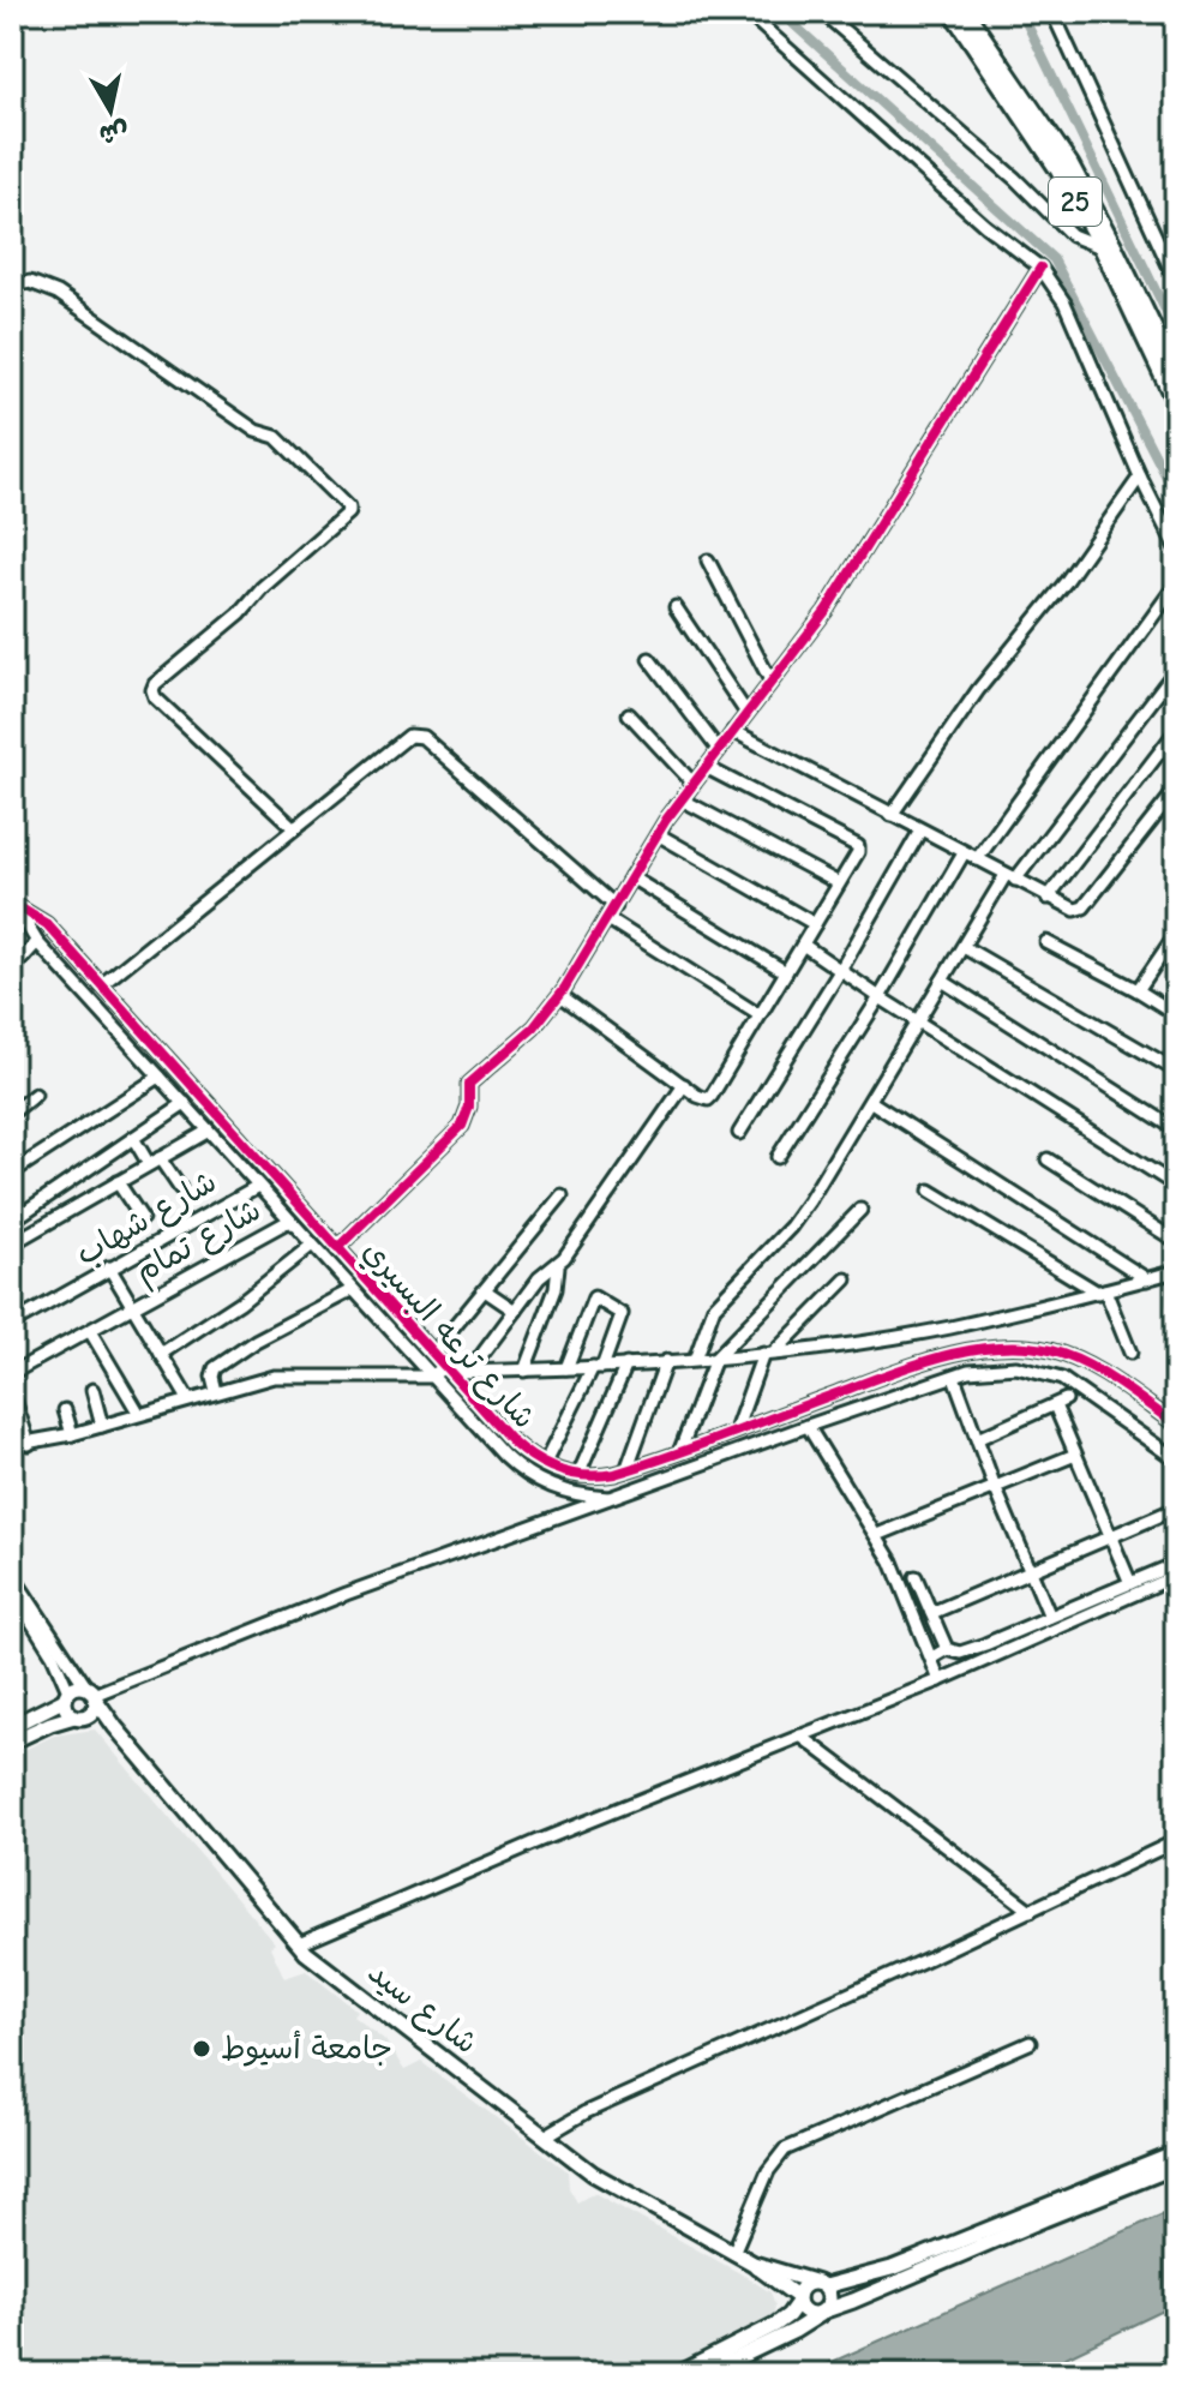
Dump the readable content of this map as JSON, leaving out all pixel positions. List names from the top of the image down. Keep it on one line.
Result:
{"streets":{"highway":["25"],"main road":["شارع سيد"],"street":["شارع شهاب","شارع تمام","شارع ترعه البسيري"]},"crossings":[["شارع شهاب","شارع ترعه البسيري"],["شارع تمام","شارع ترعه البسيري"]],"places":["جامعة أسيوط"],"north":"bottom"}
